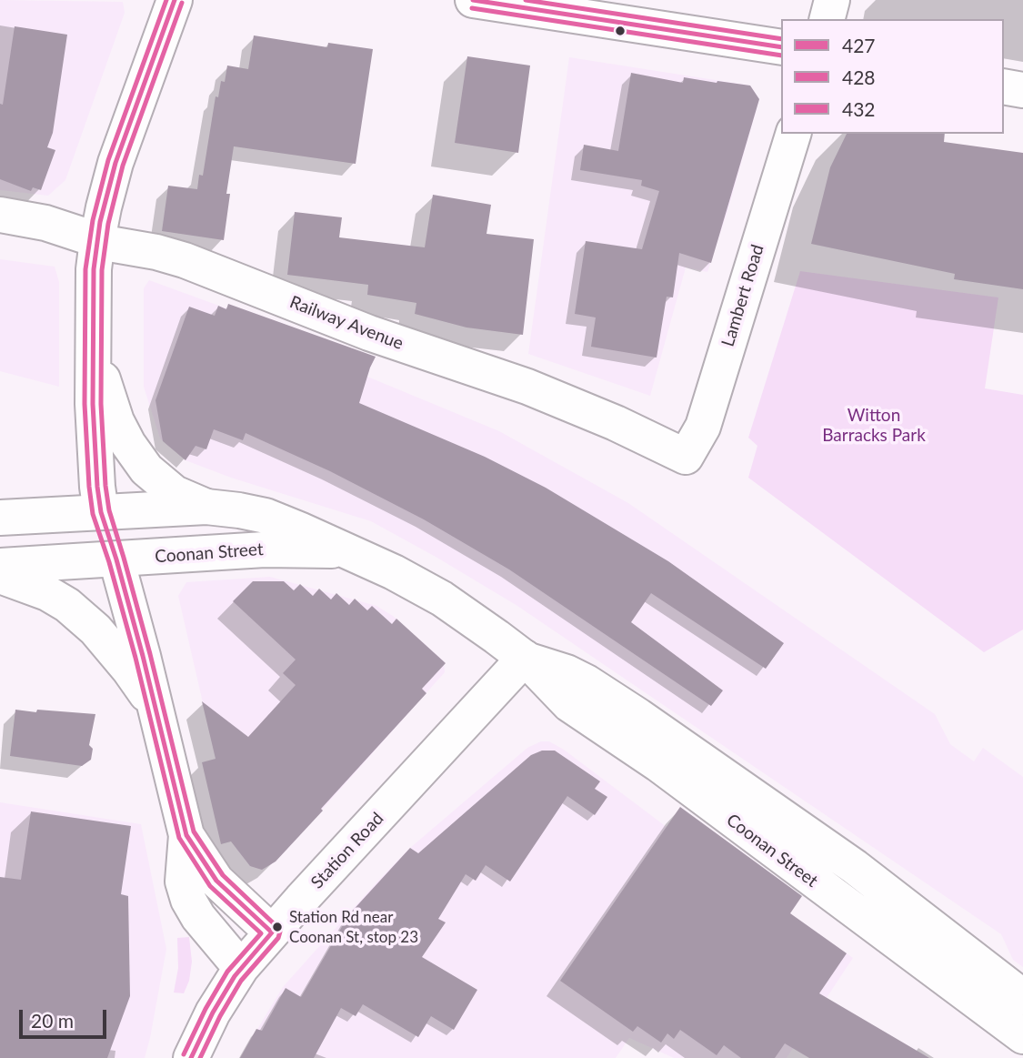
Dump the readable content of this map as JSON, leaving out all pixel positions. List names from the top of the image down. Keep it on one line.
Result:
{"streets":{"main road":["Lambert Road","Railway Avenue","Coonan Street","Station Road"]},"crossings":[["Lambert Road","Railway Avenue"],["Coonan Street","Station Road"]],"parks":["Witton Barracks Park"],"places":["Station Rd near Coonan St, stop 23"],"lines":["transit line 427","transit line 428","transit line 432"],"legend":["427","428","432"],"scale_bar":"20 m"}
